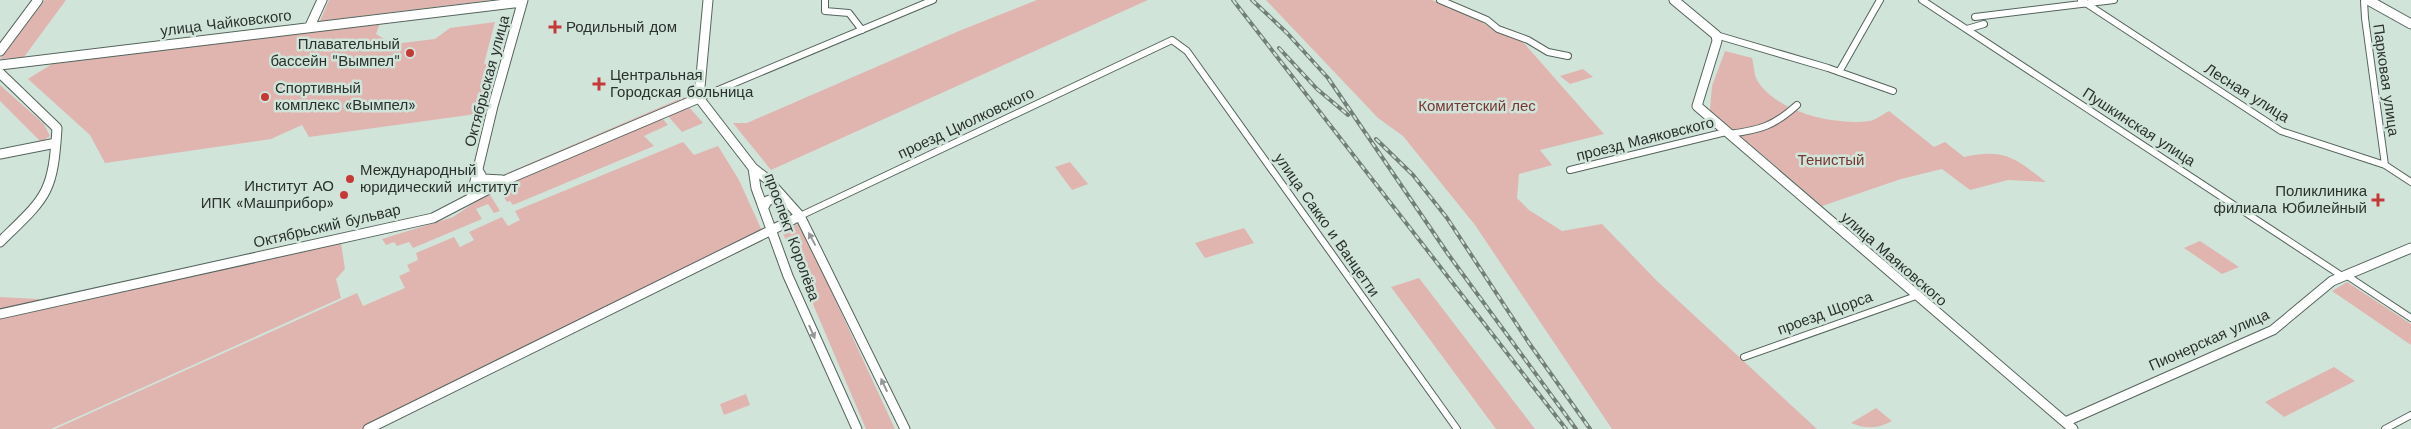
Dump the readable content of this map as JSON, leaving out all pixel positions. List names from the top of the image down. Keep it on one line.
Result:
{"streets":{"street":["улица Чайковского","Парковая улица","Октябрьская улица","Лесная улица","проезд Циолковского","Пушкинская улица","проезд Маяковского","улица Сакко и Ванцетти","Октябрьский бульвар","проспект Королёва","улица Маяковского","проезд Щорса","Пионерская улица"]},"crossings":[["улица Чайковского","Октябрьская улица"],["Парковая улица","Лесная улица"],["Октябрьская улица","Октябрьский бульвар"],["проезд Циолковского","улица Сакко и Ванцетти"],["проезд Циолковского","проспект Королёва"],["Пушкинская улица","Пионерская улица"],["проезд Маяковского","улица Маяковского"],["улица Маяковского","проезд Щорса"],["улица Маяковского","Пионерская улица"]],"parks":["Комитетский лес","Тенистый"],"places":{"health":["Родильный дом","Центральная Городская больница","Поликлиника филиала Юбилейный"],"other":["Плавательный бассейн \"Вымпел\"","Спортивный комплекс «Вымпел»","Международный юридический институт","Институт АО ИПК «Машприбор»"]}}
